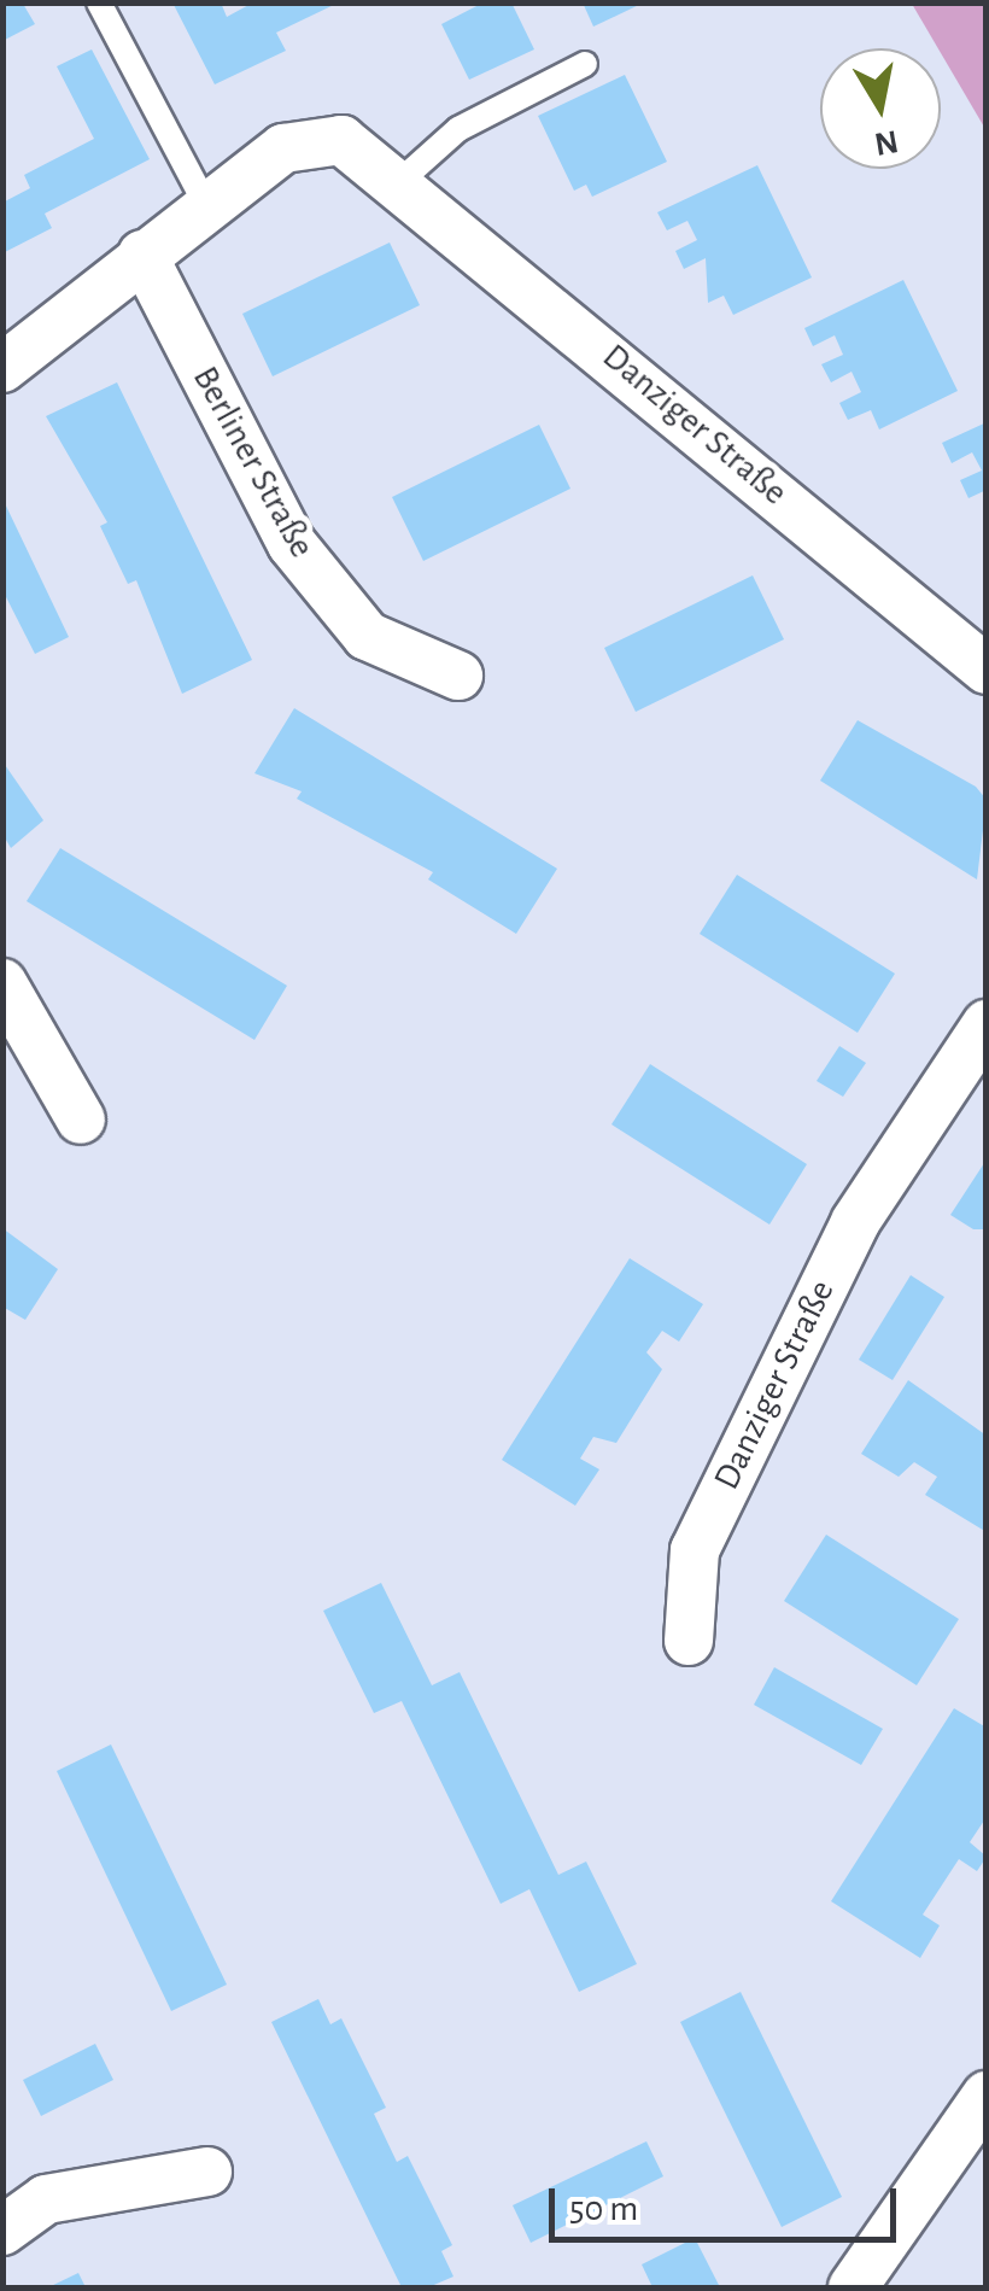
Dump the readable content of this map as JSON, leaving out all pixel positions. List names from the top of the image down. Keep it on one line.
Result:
{"streets":{"street":["Danziger Straße","Berliner Straße"]},"scale_bar":"50 m","north":"bottom"}
